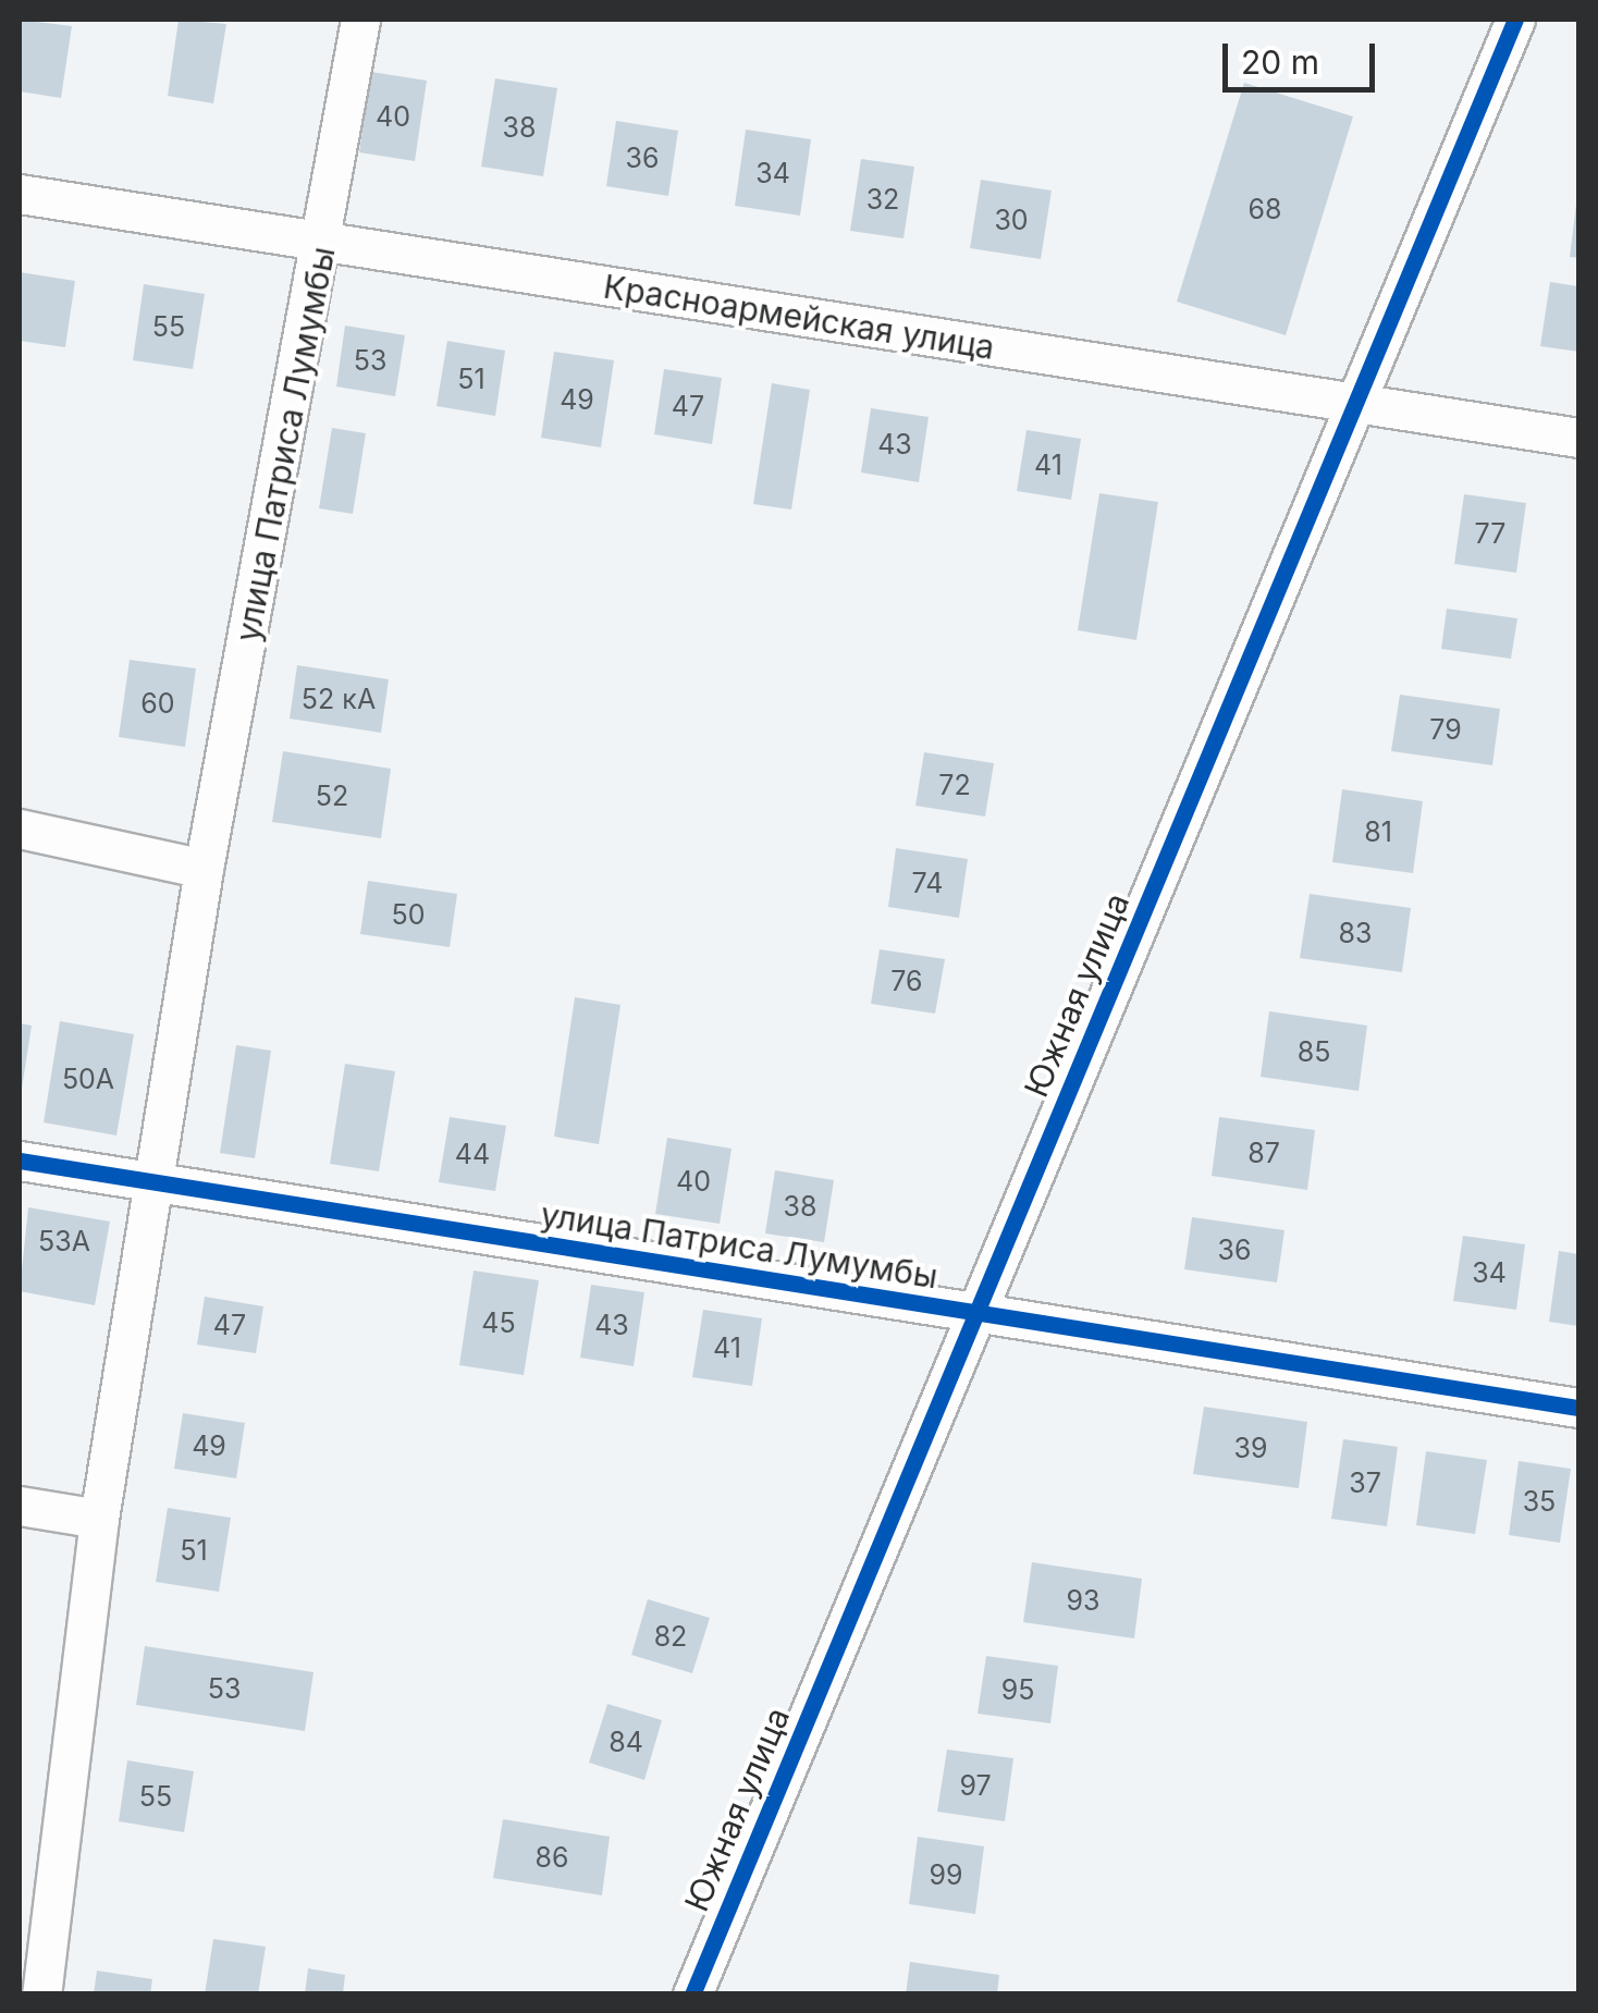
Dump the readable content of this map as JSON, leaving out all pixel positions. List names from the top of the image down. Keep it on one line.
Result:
{"streets":{"street":["Красноармейская улица","улица Патриса Лумумбы","Южная улица"]},"crossings":[["Красноармейская улица","улица Патриса Лумумбы"],["Красноармейская улица","Южная улица"],["улица Патриса Лумумбы","Южная улица"]],"house_numbers":["40","38","36","34","32","68","30","55","53","51","49","47","43","41","77","52 кА","60","79","72","52","81","74","50","83","76","85","50А","87","44","40","38","53А","36","34","45","47","43","41","49","39","37","35","51","93","82","53","95","84","97","55","86","99"],"scale_bar":"20 m"}
